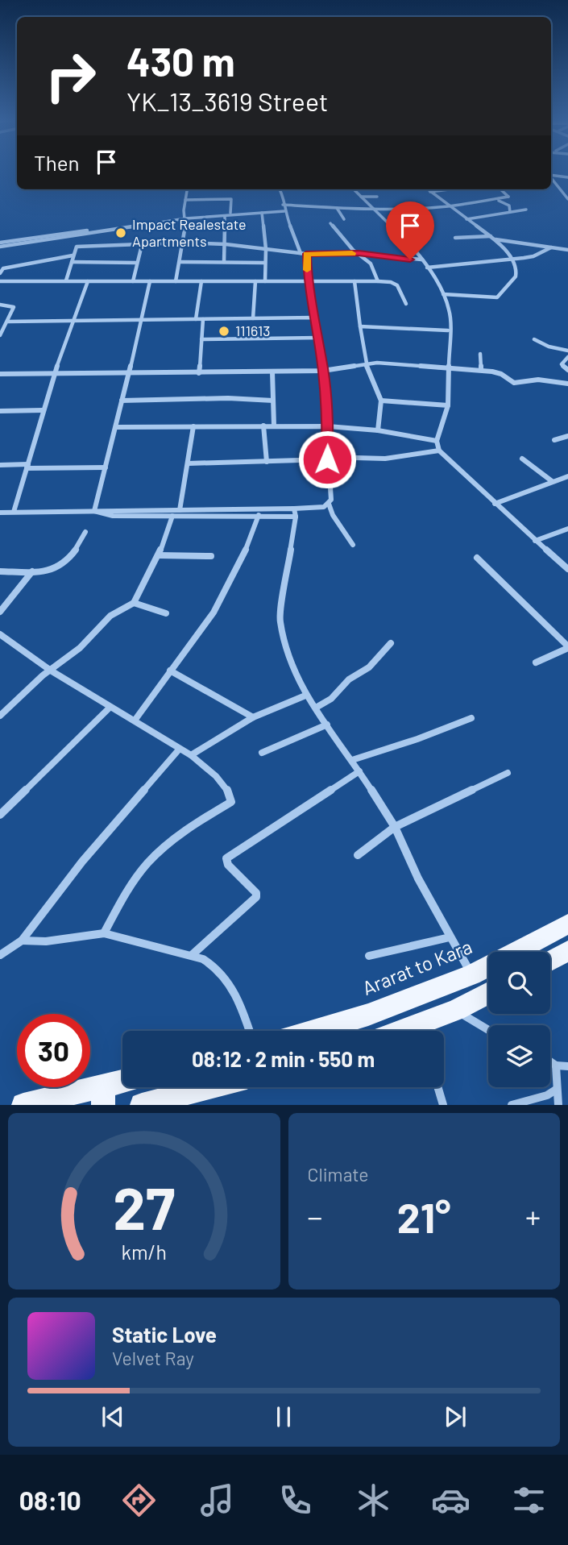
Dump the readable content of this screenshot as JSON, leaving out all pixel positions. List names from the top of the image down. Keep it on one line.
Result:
{"streets":{"main road":["Ararat to Kara"]},"places":["Impact Realestate Apartments","111613"],"page":{"turn":["430 m","YK_13_3619 Street"],"then":"Then","limit":"30","trip":"08:12 · 2 min · 550 m","tile":"Climate","heat":["−","21°","+"],"song":["Static Love","Velvet Ray"],"tabs":"08:10","gauge":["27","km/h"]}}
